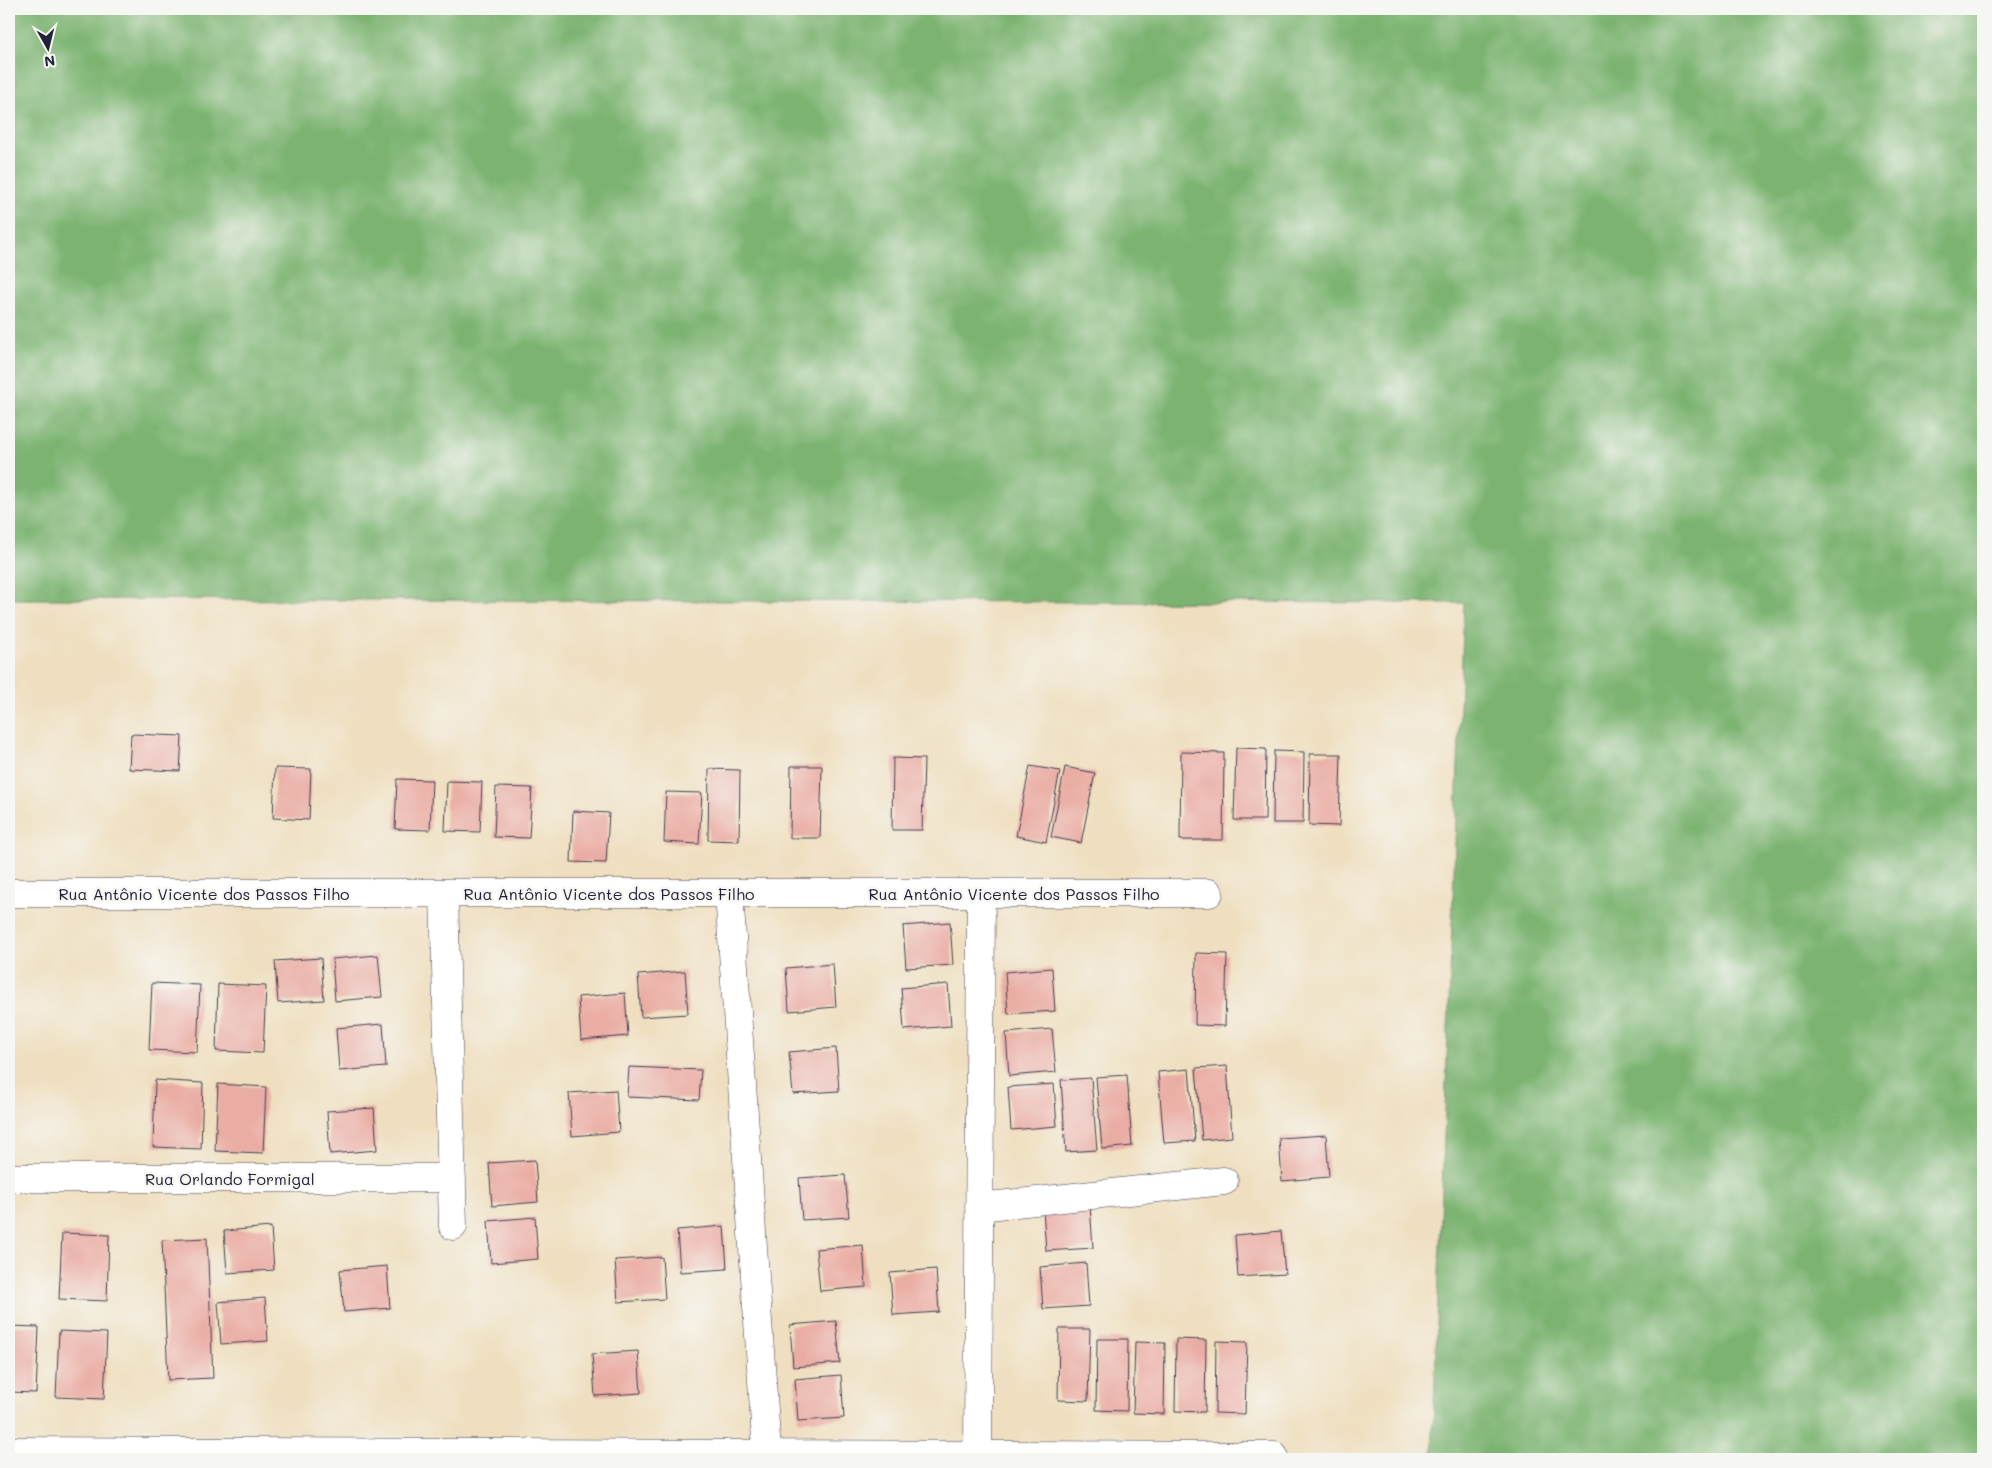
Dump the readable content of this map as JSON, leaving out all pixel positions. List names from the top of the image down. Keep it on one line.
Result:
{"streets":{"street":["Rua Antônio Vicente dos Passos Filho","Rua Orlando Formigal"]},"north":"bottom"}
